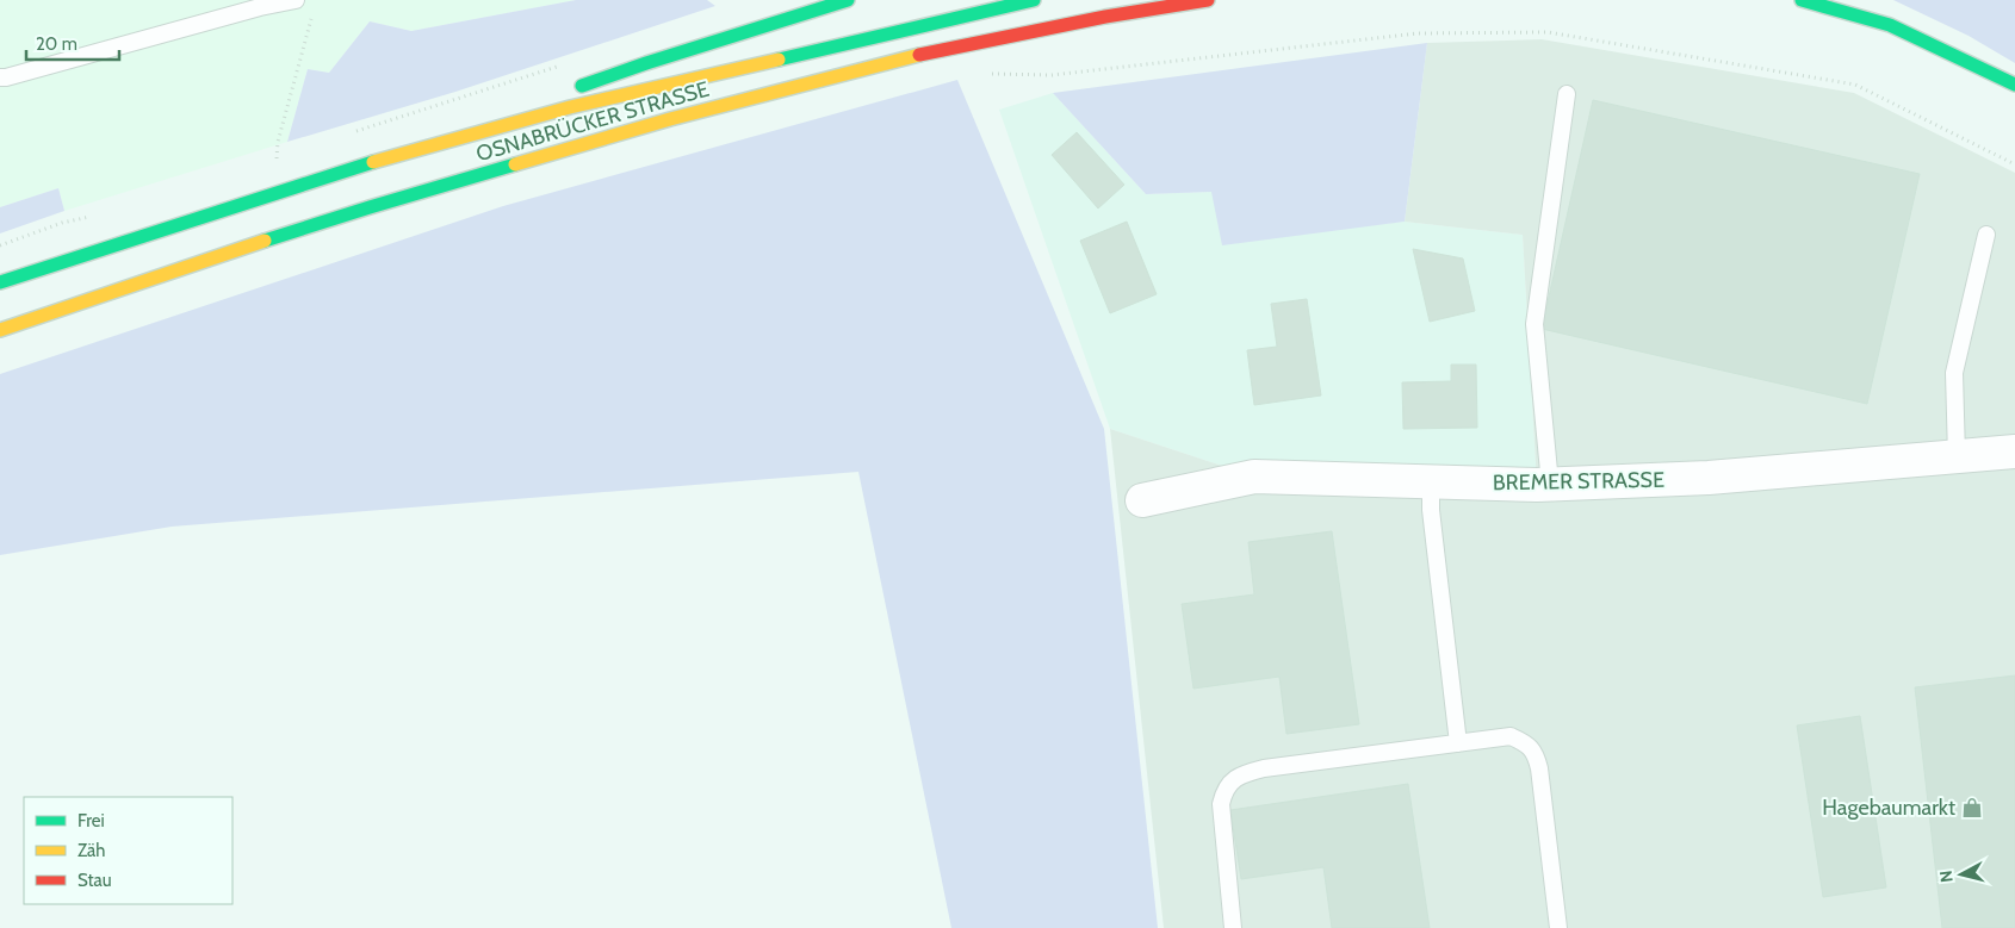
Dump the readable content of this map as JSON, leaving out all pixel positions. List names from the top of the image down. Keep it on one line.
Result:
{"streets":{"highway":["OSNABRÜCKER STRASSE"],"street":["BREMER STRASSE"]},"places":{"shop":["Hagebaumarkt"]},"legend":["Frei","Zäh","Stau"],"scale_bar":"20 m","north":"left"}
